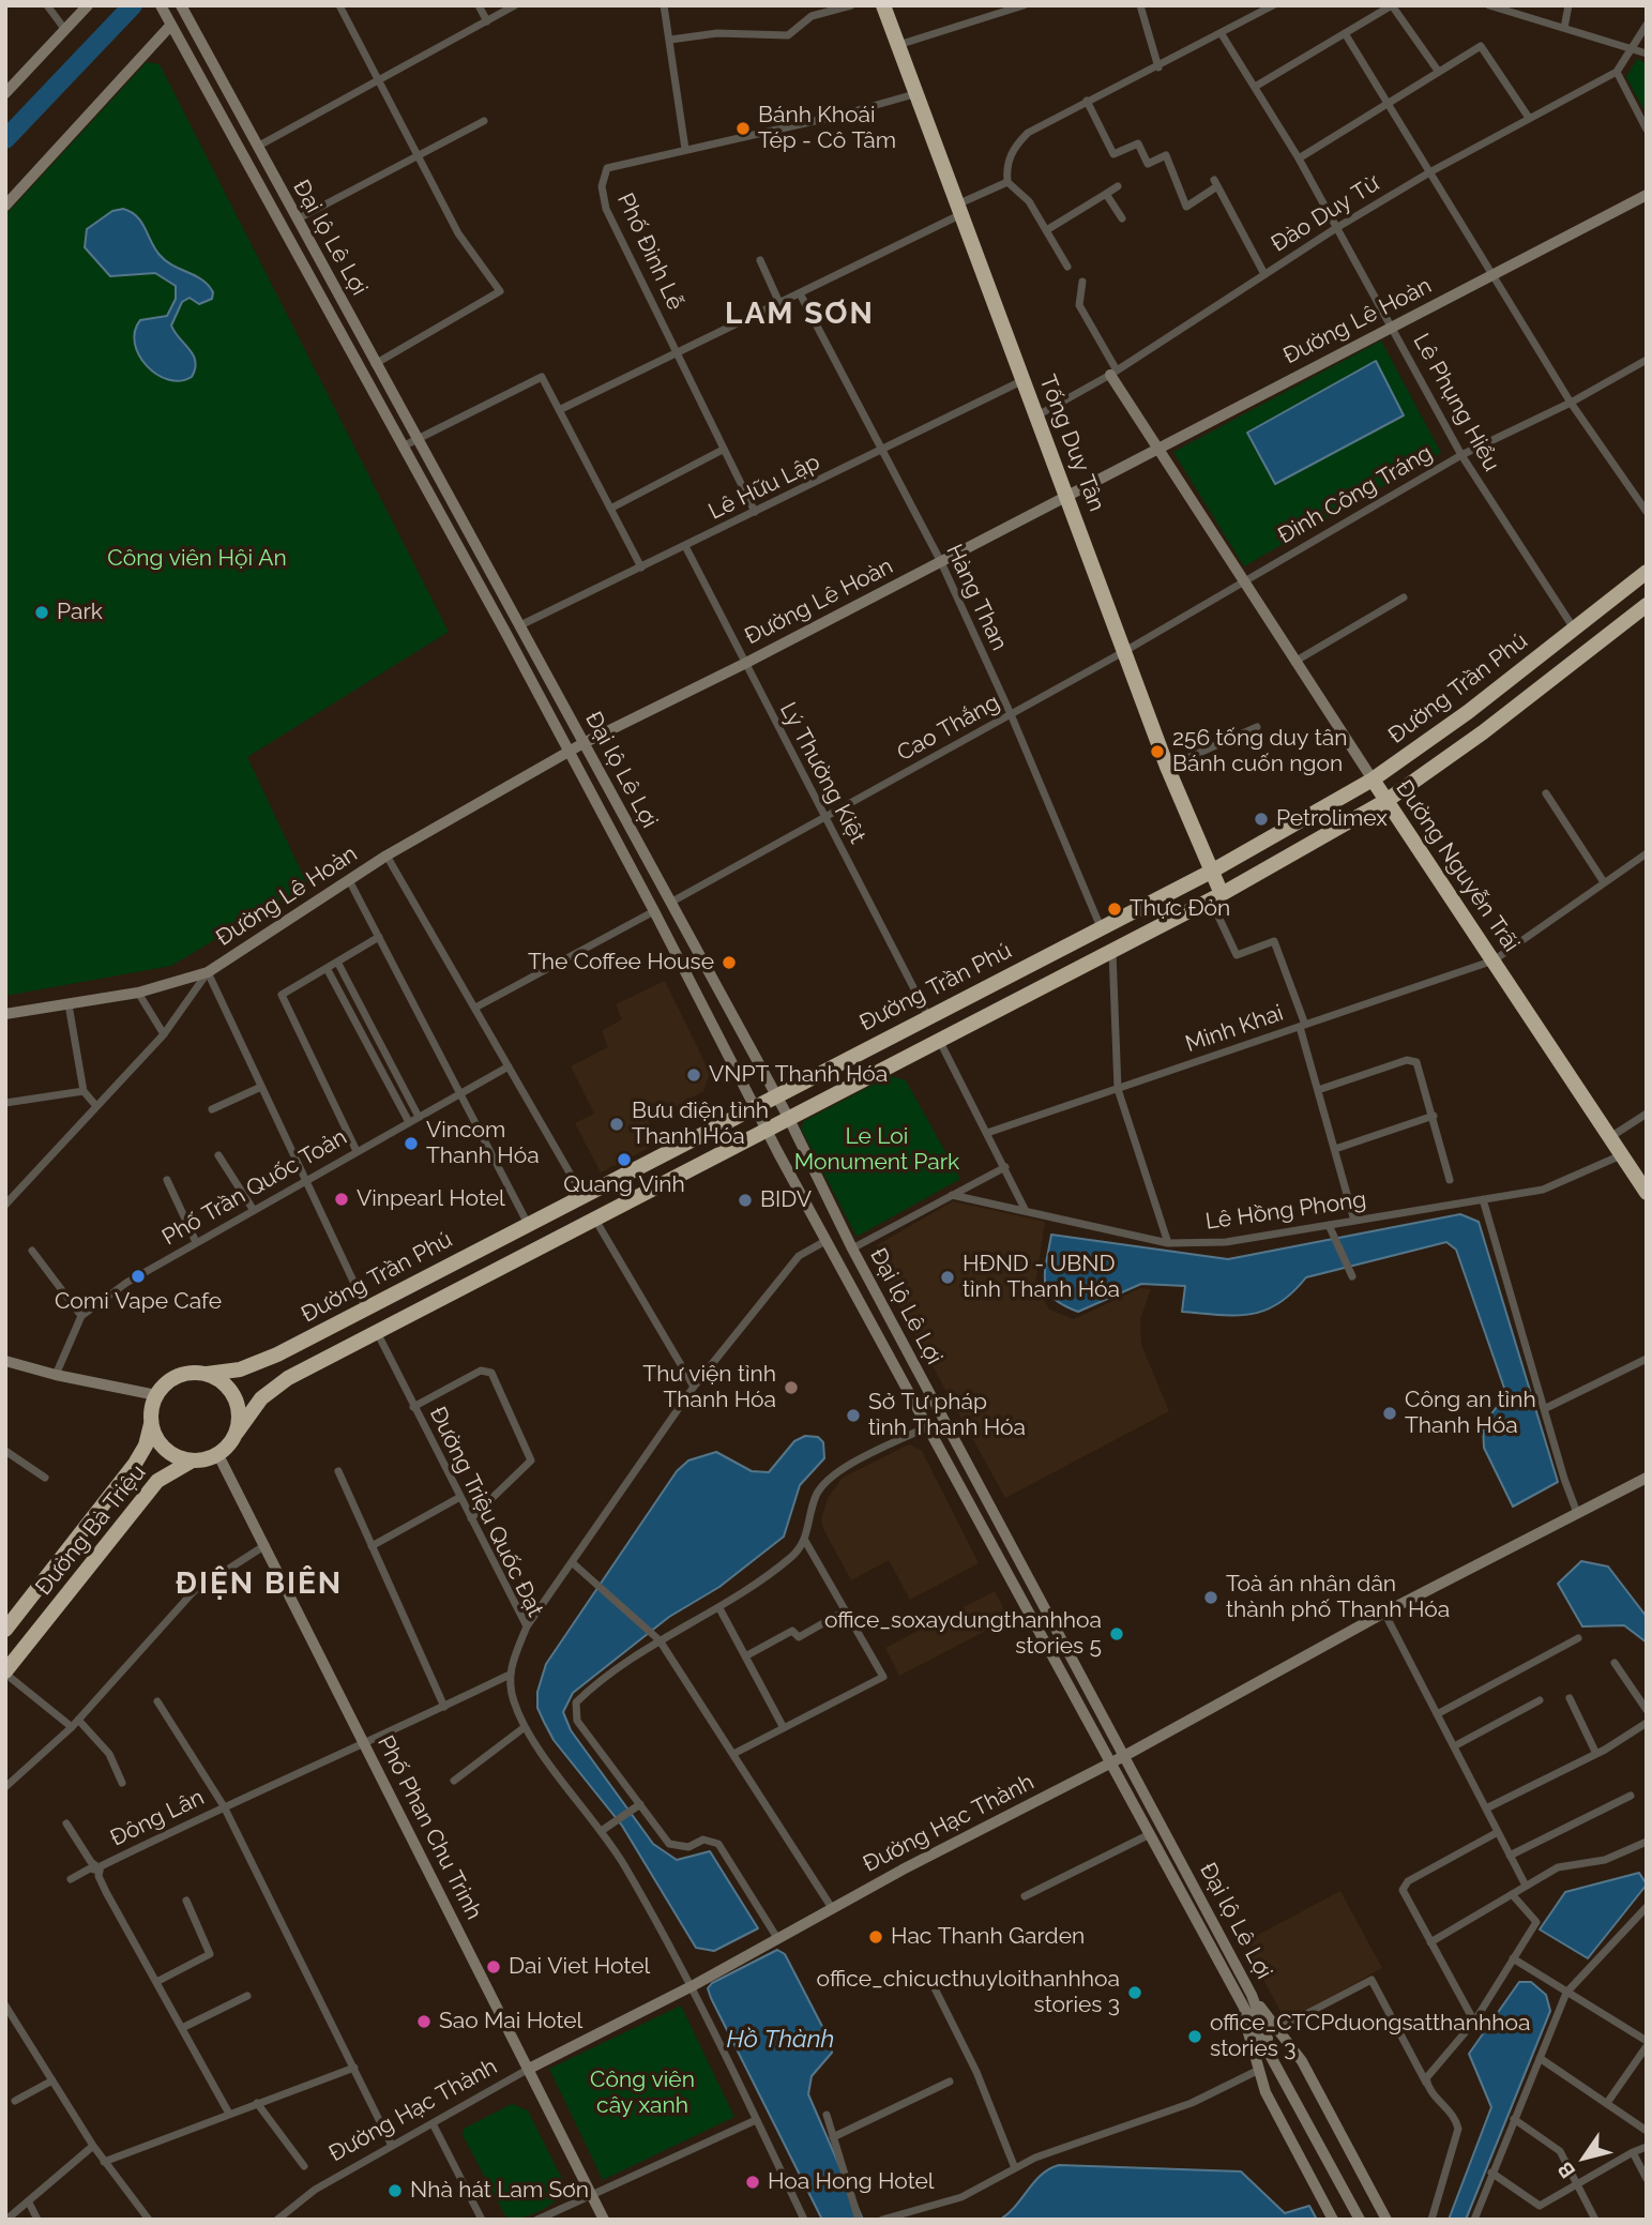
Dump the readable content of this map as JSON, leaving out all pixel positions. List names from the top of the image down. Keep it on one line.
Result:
{"streets":{"highway":["Tống Duy Tân","Đường Trần Phú","Đường Nguyễn Trãi","Đường Bà Triệu"],"street":["Đào Duy Từ","Đại lộ Lê Lợi","Phố Đinh Lễ","Đường Lê Hoàn","Lê Phụng Hiểu","Lê Hữu Lập","Đinh Công Tráng","Hàng Than","Cao Thắng","Lý Thường Kiệt","Minh Khai","Phố Trần Quốc Toản","Lê Hồng Phong","Đường Triệu Quốc Đạt","Đông Lân","Đường Hạc Thành","Phố Phan Chu Trinh"]},"crossings":[["Đào Duy Từ","Lê Phụng Hiểu"],["Đào Duy Từ","Tống Duy Tân"],["Đào Duy Từ","Đường Nguyễn Trãi"],["Đại lộ Lê Lợi","Đường Lê Hoàn"],["Đại lộ Lê Lợi","Lê Hữu Lập"],["Đại lộ Lê Lợi","Đường Trần Phú"],["Đại lộ Lê Lợi","Cao Thắng"],["Đại lộ Lê Lợi","Đường Hạc Thành"],["Phố Đinh Lễ","Tống Duy Tân"],["Phố Đinh Lễ","Lê Hữu Lập"],["Đường Lê Hoàn","Lê Phụng Hiểu"],["Đường Lê Hoàn","Tống Duy Tân"],["Đường Lê Hoàn","Hàng Than"],["Đường Lê Hoàn","Lý Thường Kiệt"],["Đường Lê Hoàn","Đường Nguyễn Trãi"],["Lê Phụng Hiểu","Đinh Công Tráng"],["Lê Phụng Hiểu","Đường Trần Phú"],["Tống Duy Tân","Lê Hữu Lập"],["Tống Duy Tân","Đường Trần Phú"],["Tống Duy Tân","Cao Thắng"],["Lê Hữu Lập","Hàng Than"],["Lê Hữu Lập","Lý Thường Kiệt"],["Đinh Công Tráng","Cao Thắng"],["Đinh Công Tráng","Đường Nguyễn Trãi"],["Hàng Than","Đường Trần Phú"],["Hàng Than","Cao Thắng"],["Đường Trần Phú","Lý Thường Kiệt"],["Đường Trần Phú","Đường Nguyễn Trãi"],["Đường Trần Phú","Đường Bà Triệu"],["Đường Trần Phú","Phố Phan Chu Trinh"],["Cao Thắng","Lý Thường Kiệt"],["Cao Thắng","Đường Nguyễn Trãi"],["Đường Nguyễn Trãi","Minh Khai"],["Đường Nguyễn Trãi","Lê Hồng Phong"],["Đường Triệu Quốc Đạt","Đông Lân"],["Đường Bà Triệu","Phố Phan Chu Trinh"],["Đông Lân","Phố Phan Chu Trinh"],["Đường Hạc Thành","Phố Phan Chu Trinh"]],"districts":["LAM SƠN","ĐIỆN BIÊN"],"water":["Hồ Thành"],"parks":["Công viên Hội An","Le Loi Monument Park","Công viên cây xanh"],"places":["Bánh Khoái Tép - Cô Tâm","Park","256 tống duy tân Bánh cuốn ngon","Petrolimex","Thực Đỏn","The Coffee House","VNPT Thanh Hóa","Bưu điện tỉnh Thanh Hóa","Vincom Thanh Hóa","Quang Vinh","Vinpearl Hotel","BIDV","Comi Vape Cafe","HĐND - UBND tỉnh Thanh Hóa","Thư viện tỉnh Thanh Hóa","Công an tỉnh Thanh Hóa","Sở Tư pháp tỉnh Thanh Hóa","Toà án nhân dân thành phố Thanh Hóa","office_soxaydungthanhhoa stories 5","Hac Thanh Garden","Dai Viet Hotel","office_chicucthuyloithanhhoa stories 3","Sao Mai Hotel","office_CTCPduongsatthanhhoa stories 3","Hoa Hong Hotel","Nhà hát Lam Sơn"],"north":"bottom left"}
